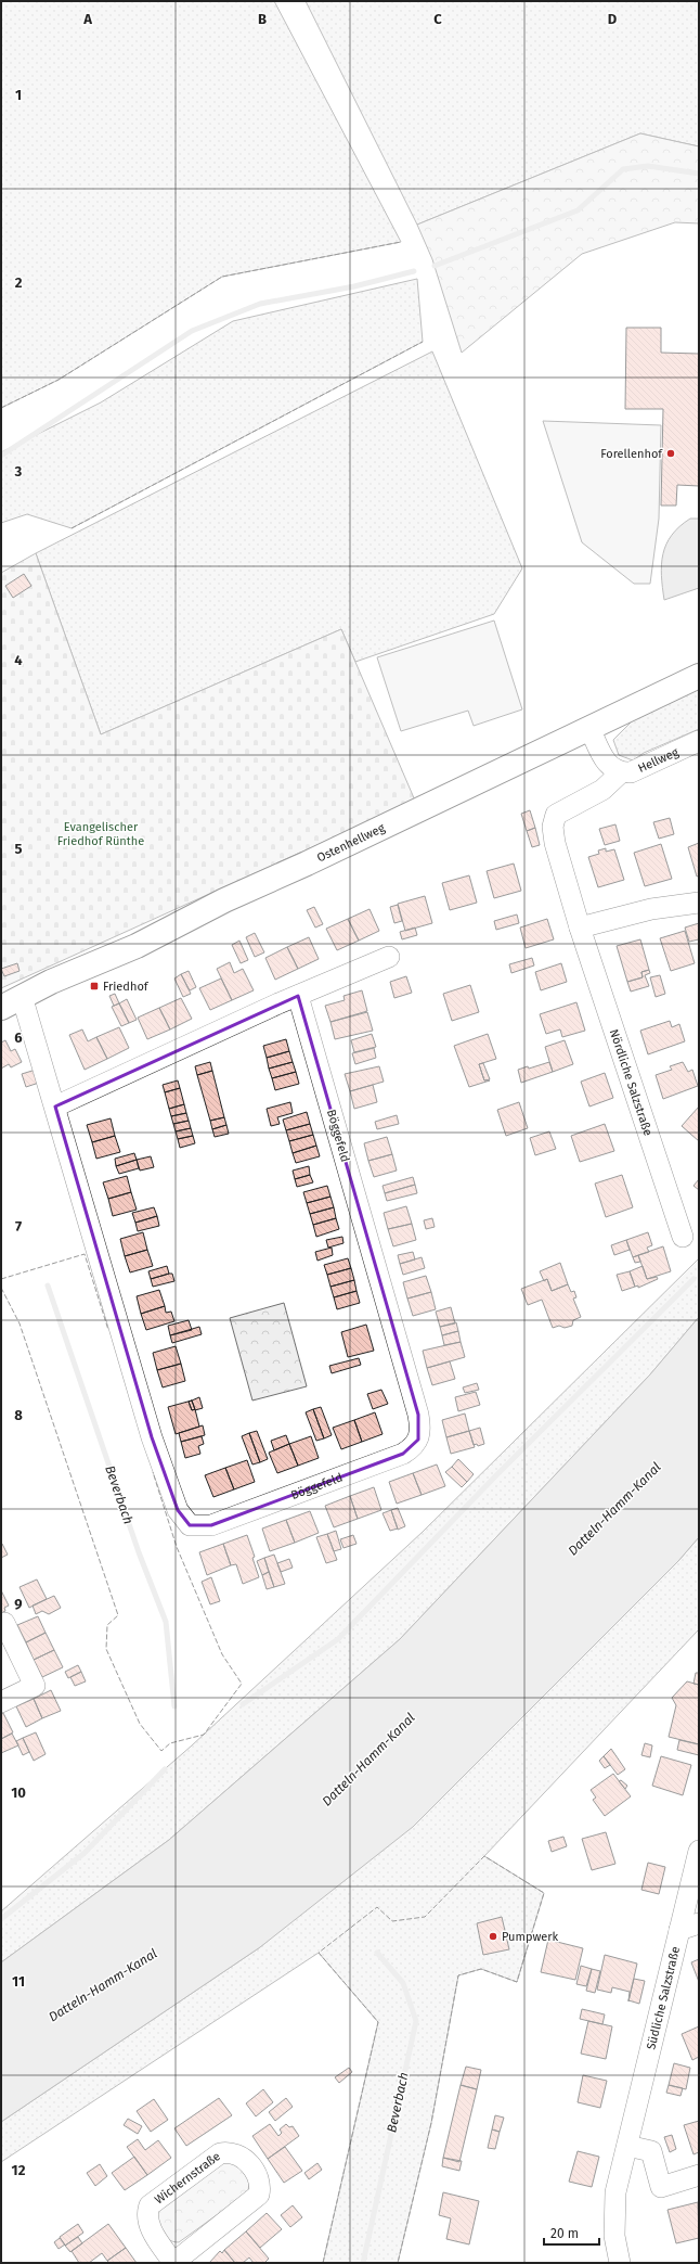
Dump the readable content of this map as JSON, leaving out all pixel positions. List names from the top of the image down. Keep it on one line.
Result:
{"streets":{"main road":["Ostenhellweg"],"street":["Hellweg","Nördliche Salzstraße","Böggefeld","Südliche Salzstraße","Wichernstraße"]},"crossings":[["Hellweg","Nördliche Salzstraße"],["Ostenhellweg","Böggefeld"]],"water":["Beverbach","Datteln-Hamm-Kanal"],"parks":["Evangelischer Friedhof Rünthe"],"places":{"other":["Forellenhof","Pumpwerk"],"transit":["Friedhof"]},"scale_bar":"20 m","grid":{"columns":["A","B","C","D"],"rows":["1","2","3","4","5","6","7","8","9","10","11","12"]}}
